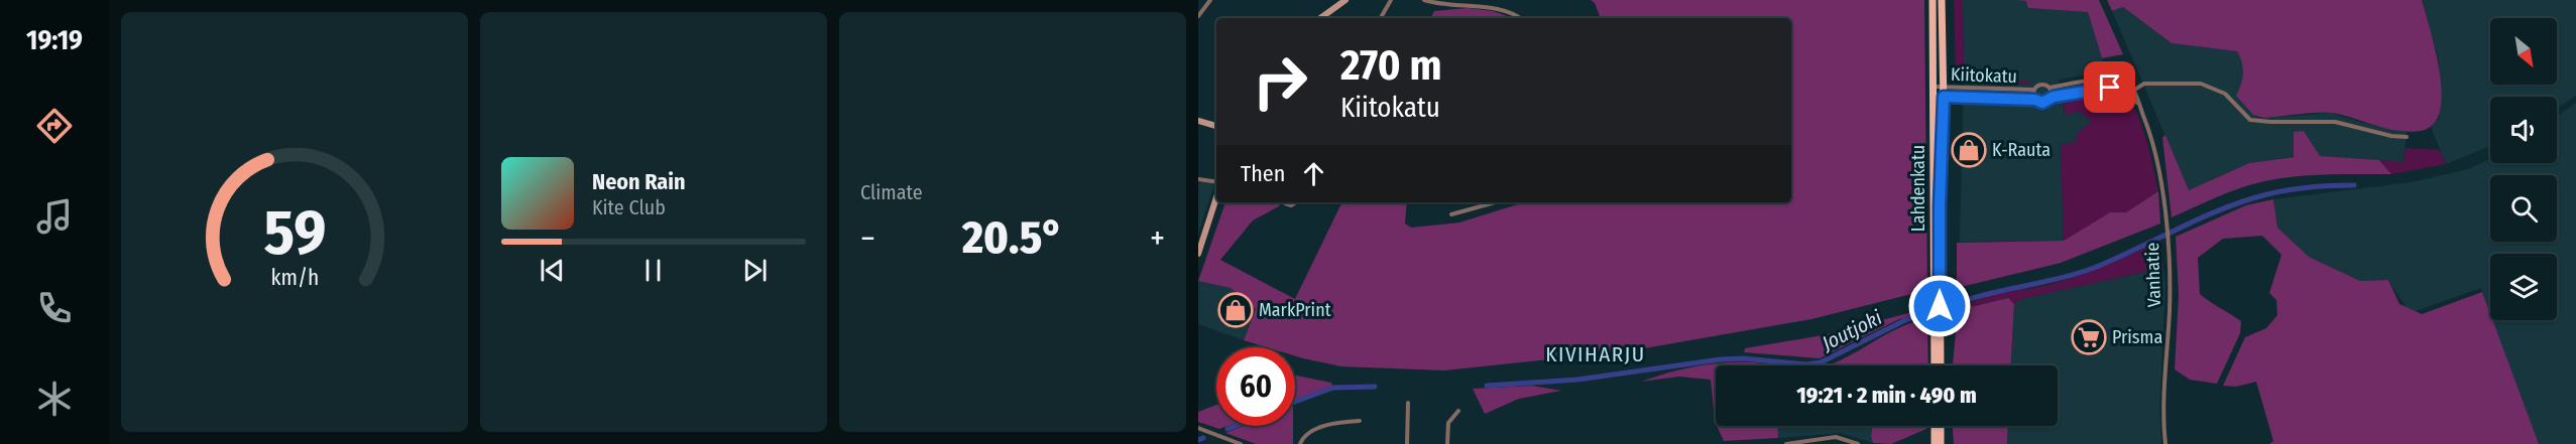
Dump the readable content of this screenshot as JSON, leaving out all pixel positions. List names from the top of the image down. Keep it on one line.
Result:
{"streets":{"main road":["Lahdenkatu"],"street":["Kiitokatu","Vanhatie"]},"crossings":[["Kiitokatu","Lahdenkatu"]],"districts":["KIVIHARJU"],"water":["Joutjoki"],"places":{"shop":["K-Rauta","MarkPrint"],"supermarket":["Prisma"]},"north":"bottom right","page":{"tabs":"19:19","tile":"Climate","turn":["270 m","Kiitokatu"],"then":"Then","song":["Neon Rain","Kite Club"],"heat":["−","20.5°","+"],"limit":"60","trip":"19:21 · 2 min · 490 m","gauge":["59","km/h"]}}
